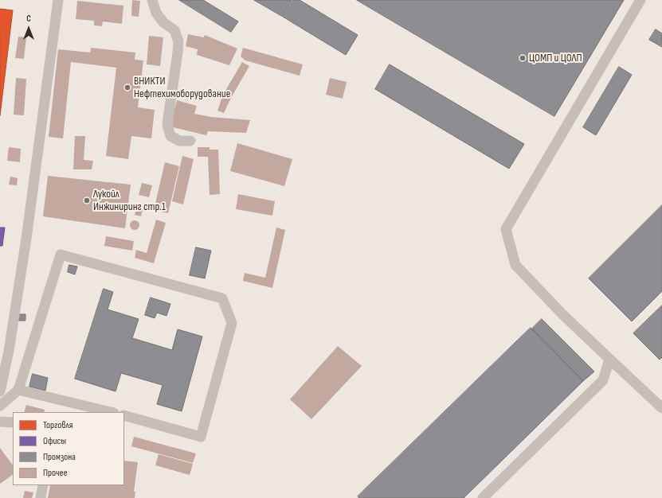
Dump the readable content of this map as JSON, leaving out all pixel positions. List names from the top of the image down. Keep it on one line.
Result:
{"places":["ЦОМП и ЦОЛП","ВНИКТИ Нефтехимоборудование","Лукойл Инжиниринг стр.1"],"legend":["Торговля","Офисы","Промзона","Прочее"],"north":"top"}
